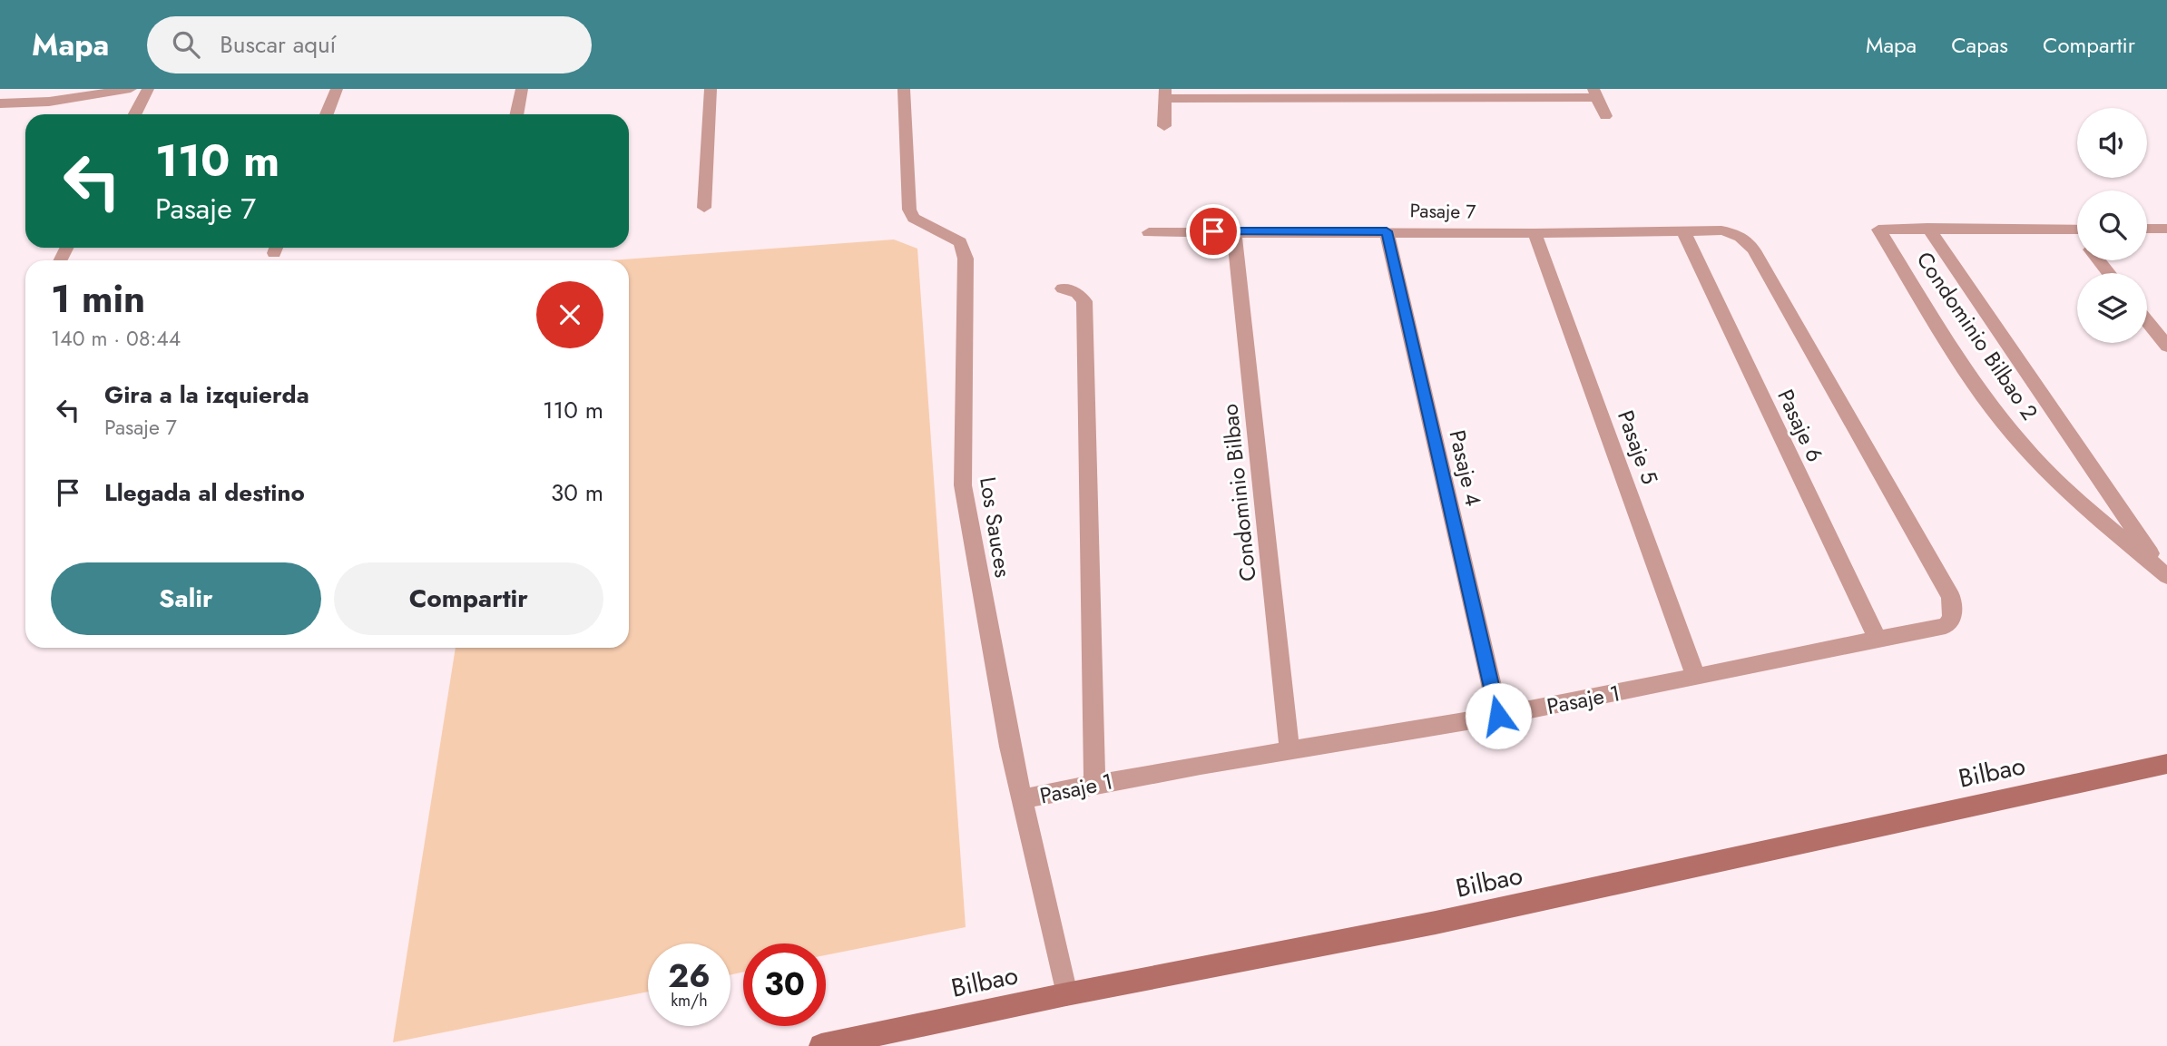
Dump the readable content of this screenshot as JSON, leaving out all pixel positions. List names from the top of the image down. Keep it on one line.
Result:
{"streets":{"street":["Pasaje 7","Condominio Bilbao 2","Pasaje 6","Pasaje 5","Pasaje 4","Condominio Bilbao","Los Sauces","Pasaje 1","Bilbao"]},"crossings":[["Pasaje 7","Pasaje 6"],["Pasaje 7","Pasaje 5"],["Pasaje 7","Pasaje 4"],["Pasaje 7","Condominio Bilbao"],["Pasaje 6","Pasaje 1"],["Pasaje 5","Pasaje 1"],["Pasaje 4","Pasaje 1"],["Condominio Bilbao","Pasaje 1"],["Los Sauces","Pasaje 1"],["Los Sauces","Bilbao"]],"page":{"header":"Mapa","search":"Buscar aquí","nav":["Mapa","Capas","Compartir"],"turn":["110 m","Pasaje 7"],"heading":["1 min","140 m · 08:44"],"list":[{"name":"Gira a la izquierda","note":"Pasaje 7","value":"110 m"},{"name":"Llegada al destino","value":"30 m"}],"buttons":["Salir","Compartir"],"speed":"26 km/h","limit":"30"}}
